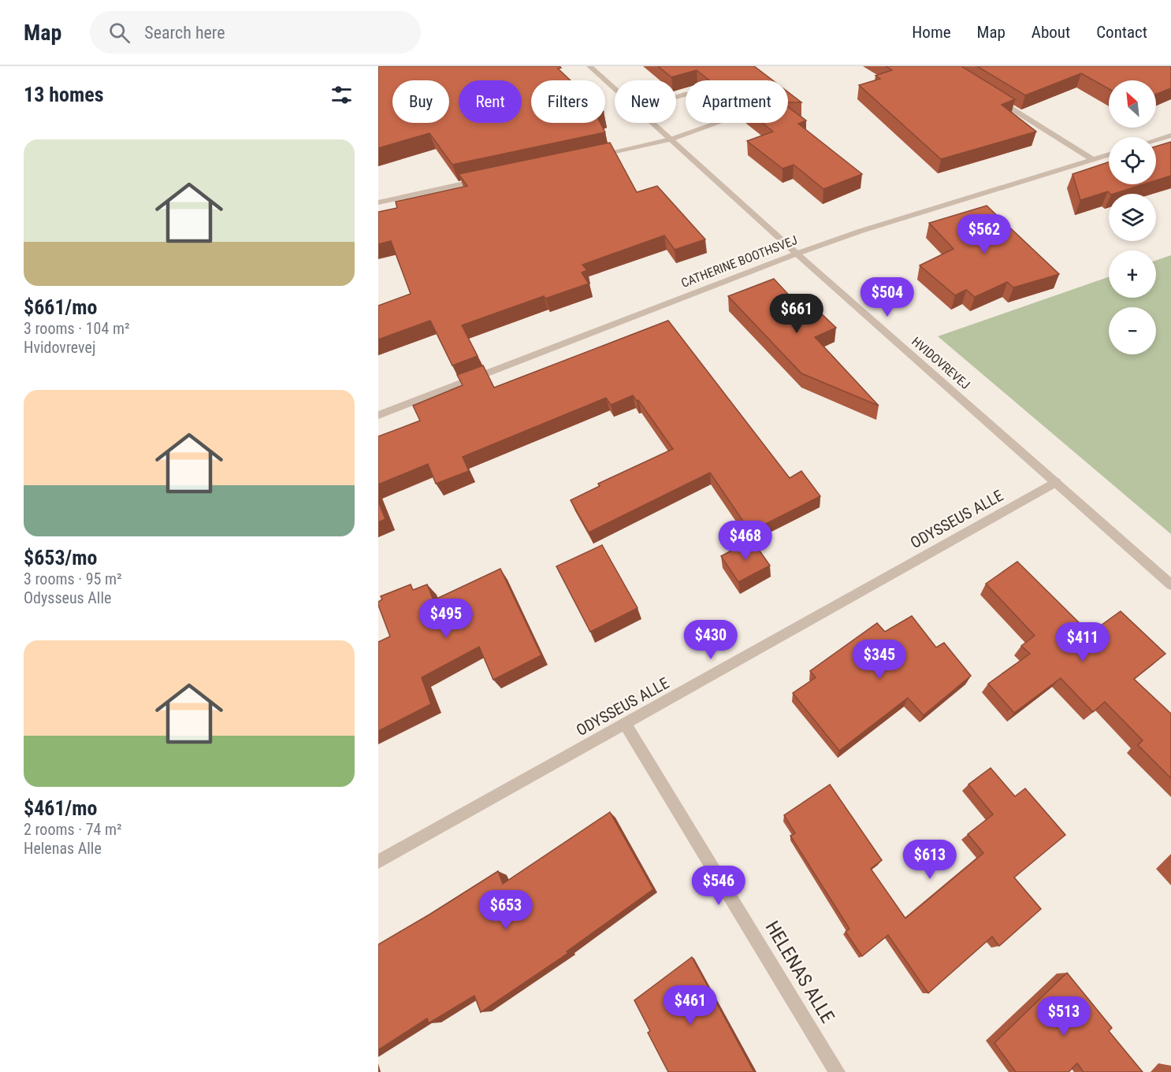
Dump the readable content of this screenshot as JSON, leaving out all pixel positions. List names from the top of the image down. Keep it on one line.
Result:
{"streets":{"street":["CATHERINE BOOTHSVEJ","HVIDOVREVEJ","ODYSSEUS ALLE","HELENAS ALLE"]},"crossings":[["CATHERINE BOOTHSVEJ","HVIDOVREVEJ"],["HVIDOVREVEJ","ODYSSEUS ALLE"],["ODYSSEUS ALLE","HELENAS ALLE"]],"north":"top left","page":{"header":"Map","search":"Search here","nav":["Home","Map","About","Contact"],"heading":"13 homes","map_buttons":["+","−"],"chip":["Buy","Rent","Filters","New","Apartment"],"list":[{"name":"$661/mo","note":"3 rooms · 104 m² · Hvidovrevej"},{"name":"$653/mo","note":"3 rooms · 95 m² · Odysseus Alle"},{"name":"$461/mo","note":"2 rooms · 74 m² · Helenas Alle"}],"price":["$562","$504","$661","$468","$495","$430","$411","$345","$613","$546","$653","$461","$513"]}}
